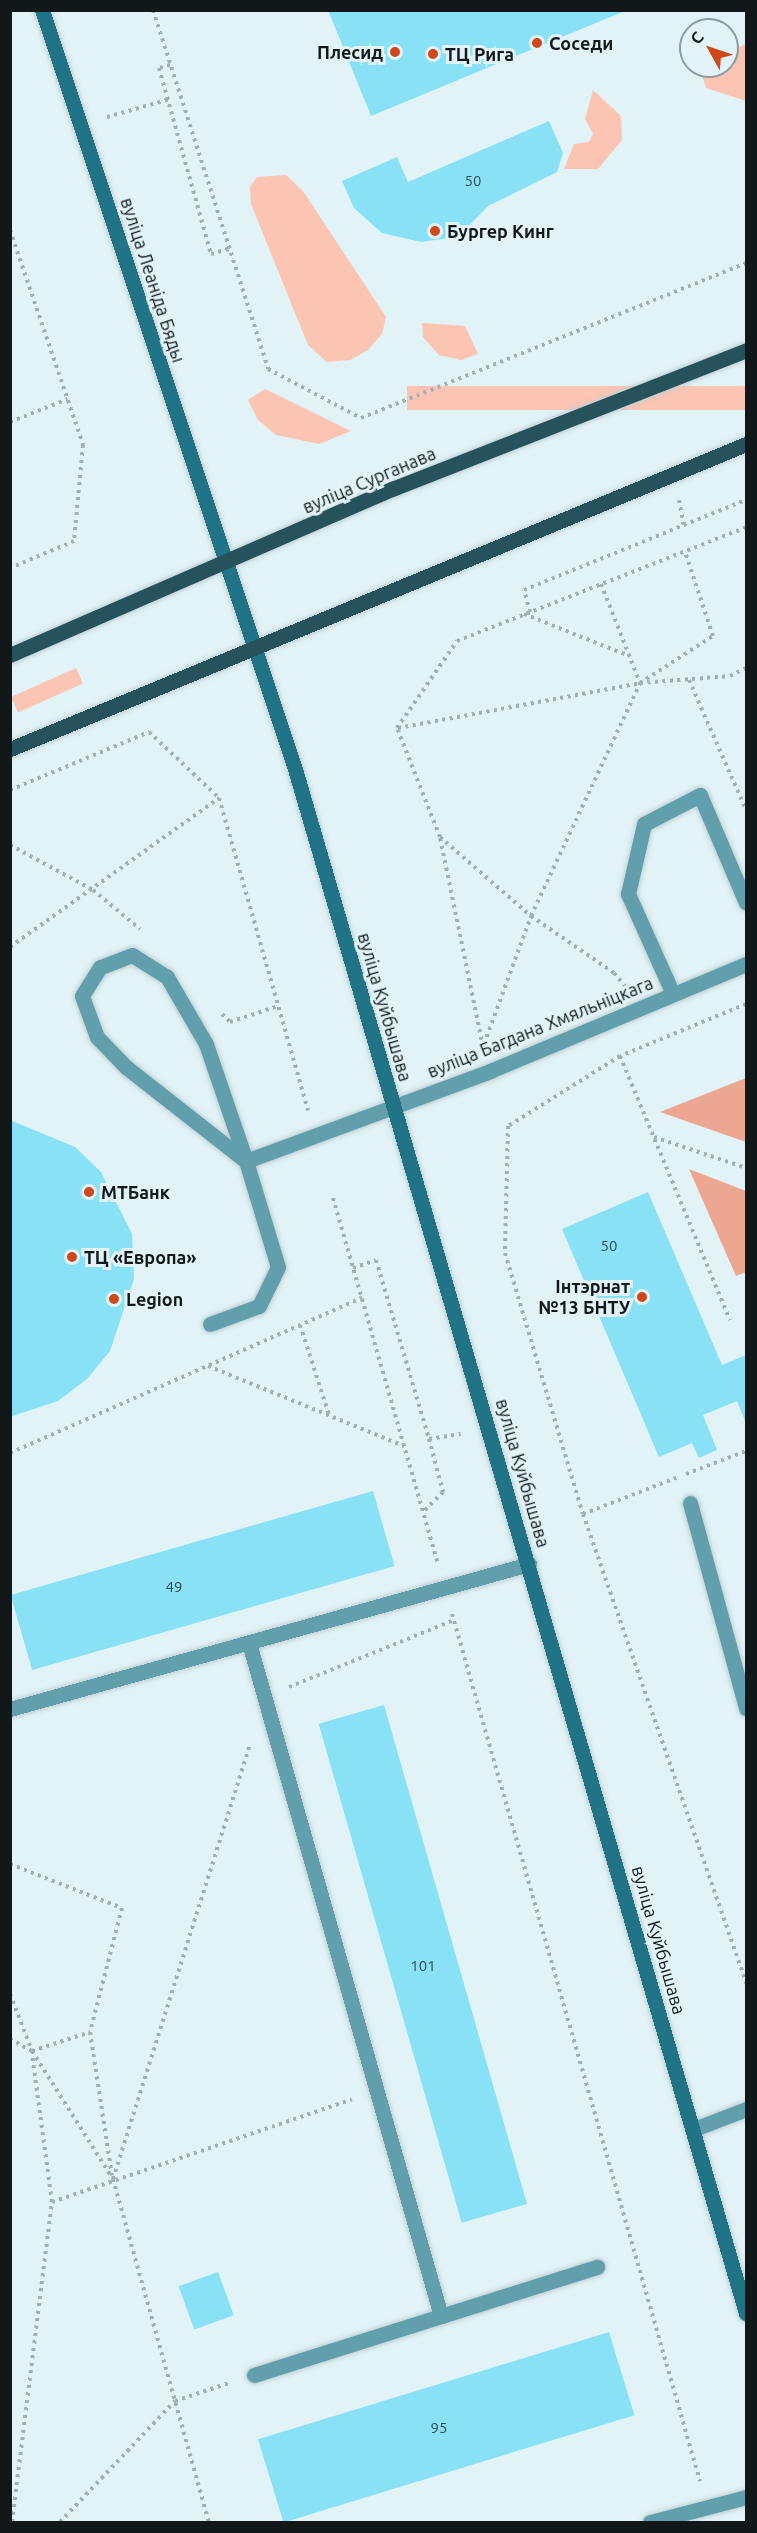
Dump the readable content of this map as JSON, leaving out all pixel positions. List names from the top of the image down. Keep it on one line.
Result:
{"streets":{"main road":["вуліца Леаніда Бяды","вуліца Сурганава","вуліца Куйбышава"],"street":["вуліца Багдана Хмяльніцкага"]},"crossings":[["вуліца Леаніда Бяды","вуліца Сурганава"],["вуліца Леаніда Бяды","вуліца Куйбышава"],["вуліца Куйбышава","вуліца Багдана Хмяльніцкага"]],"places":["Соседи","Плесид","ТЦ Рига","Бургер Кинг","МТБанк","ТЦ «Европа»","Інтэрнат №13 БНТУ","Legion"],"house_numbers":["50","50","49","101","95"],"north":"top left"}
